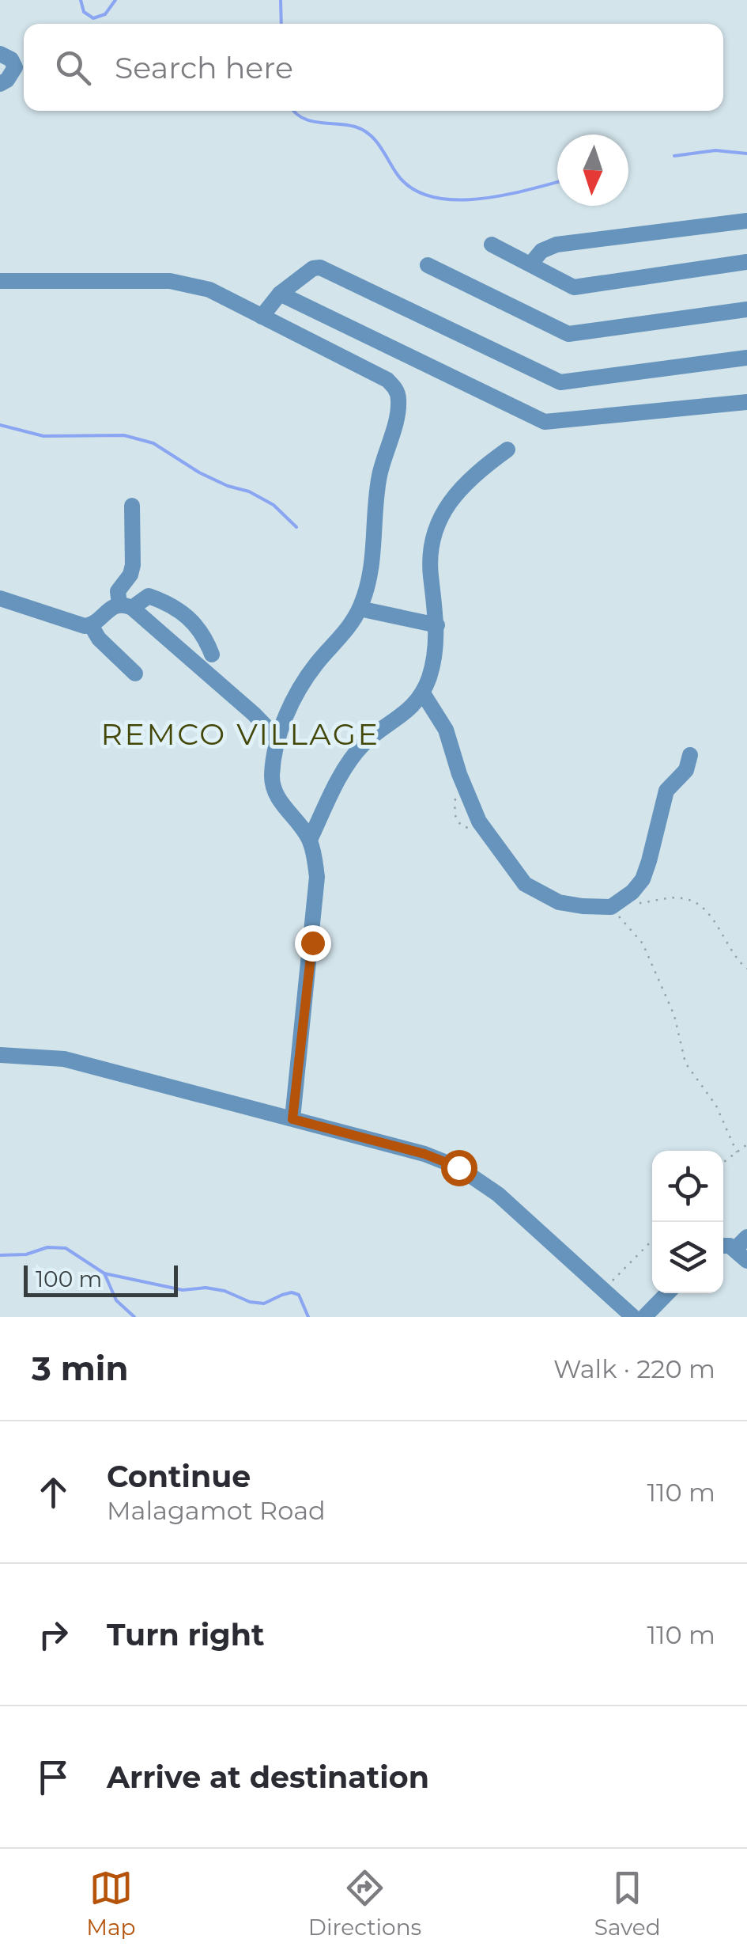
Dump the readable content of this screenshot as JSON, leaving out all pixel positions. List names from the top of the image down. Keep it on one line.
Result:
{"districts":["REMCO VILLAGE"],"scale_bar":"100 m","north":"bottom","page":{"search":"Search here","scale":"100 m","heading":["3 min","Walk · 220 m"],"list":[["Continue","Malagamot Road","110 m"],["Turn right","110 m"],"Arrive at destination"],"nav":["Map","Directions","Saved"]}}
